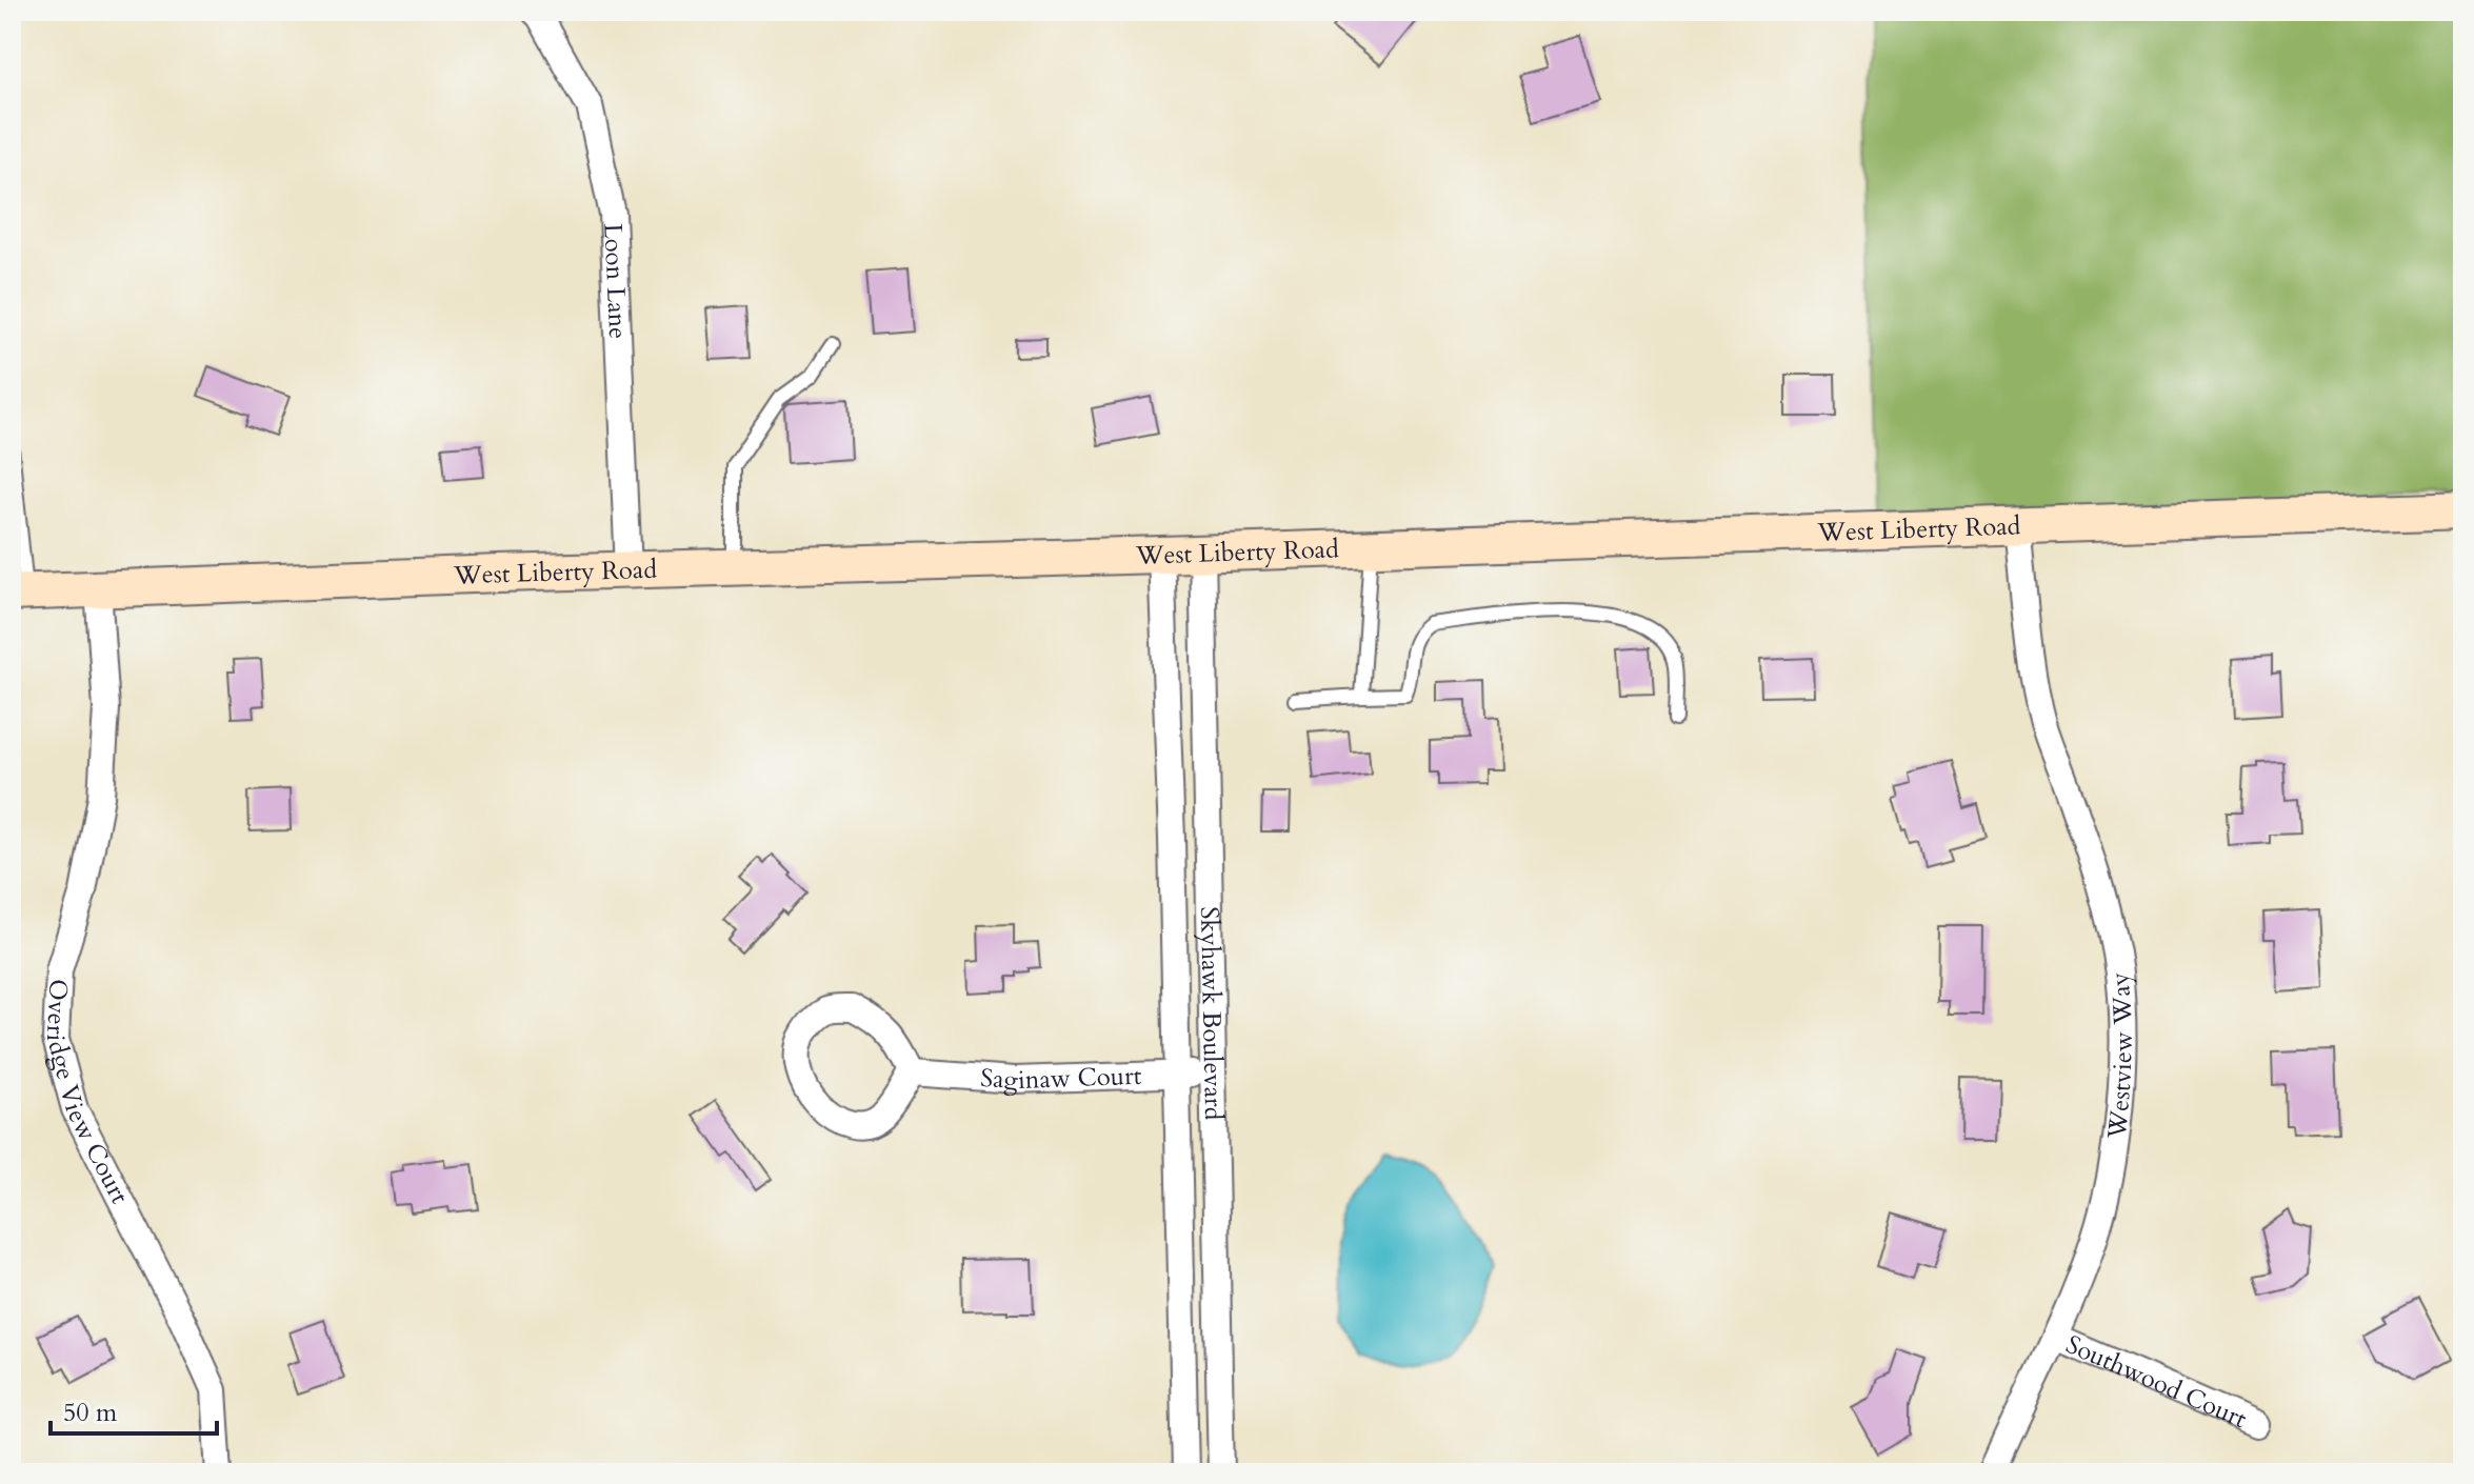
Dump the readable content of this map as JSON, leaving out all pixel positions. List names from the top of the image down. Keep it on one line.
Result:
{"streets":{"main road":["West Liberty Road"],"street":["Loon Lane","Skyhawk Boulevard","Westview Way","Saginaw Court","Overidge View Court","Southwood Court"]},"crossings":[["Loon Lane","West Liberty Road"],["West Liberty Road","Skyhawk Boulevard"],["West Liberty Road","Westview Way"],["West Liberty Road","Overidge View Court"],["Skyhawk Boulevard","Saginaw Court"],["Westview Way","Southwood Court"]],"scale_bar":"50 m"}
